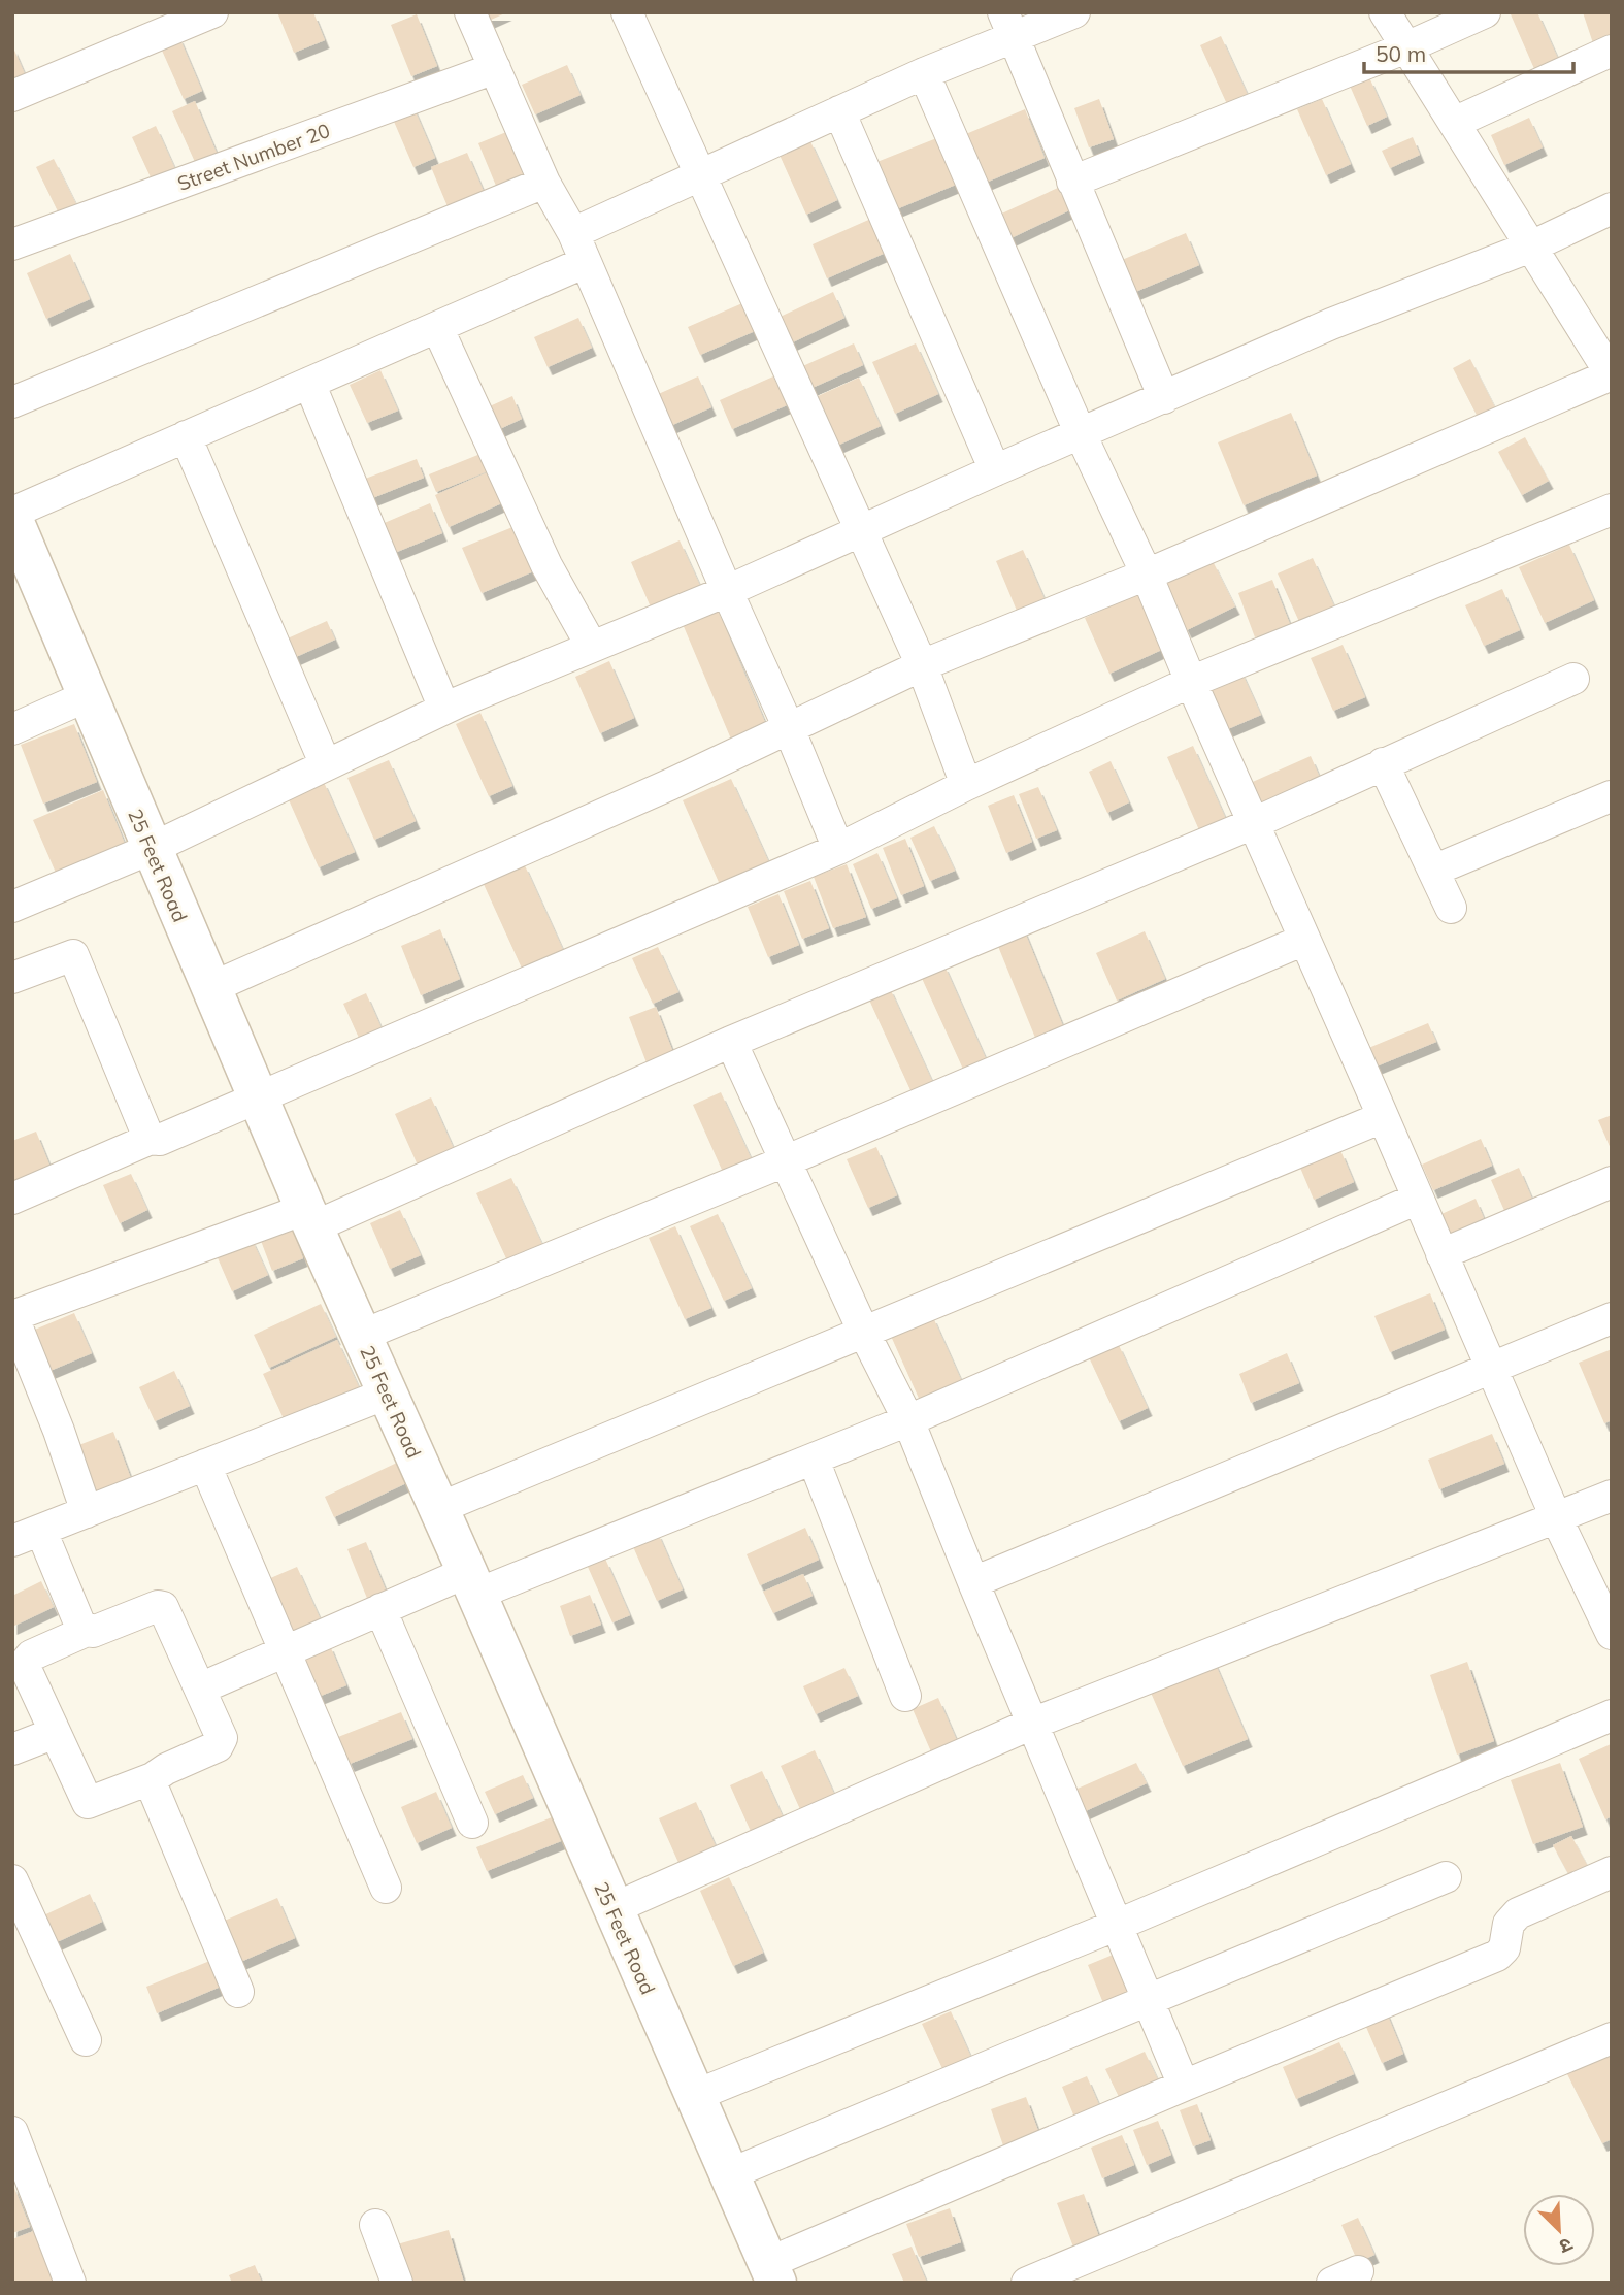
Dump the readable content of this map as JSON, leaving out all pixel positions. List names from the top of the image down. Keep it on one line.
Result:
{"streets":{"street":["Street Number 20","25 Feet Road"]},"scale_bar":"50 m","north":"bottom right"}
